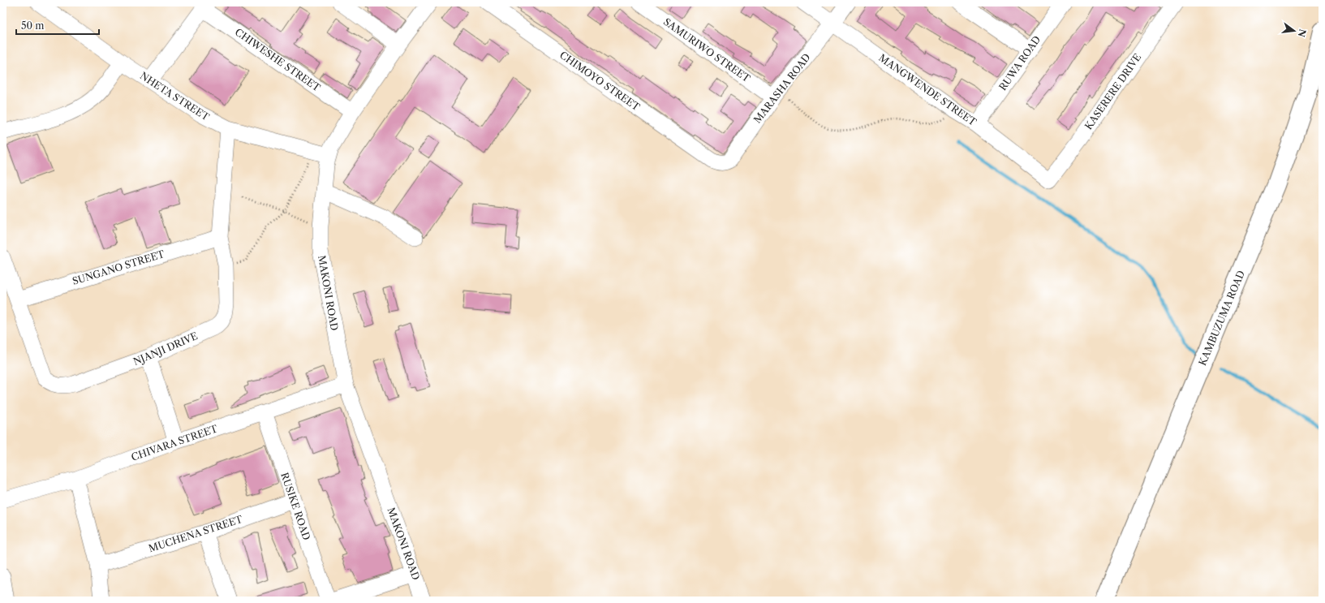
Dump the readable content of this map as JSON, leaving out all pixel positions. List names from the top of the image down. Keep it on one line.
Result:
{"streets":{"main road":["KAMBUZUMA ROAD"],"street":["SAMURIWO STREET","CHIWESHE STREET","RUWA ROAD","CHIMOYO STREET","MARASHA ROAD","MANGWENDE STREET","KASERERE DRIVE","NHETA STREET","SUNGANO STREET","MAKONI ROAD","NJANJI DRIVE","CHIVARA STREET","RUSIKE ROAD","MUCHENA STREET"]},"crossings":[["SAMURIWO STREET","MARASHA ROAD"],["CHIWESHE STREET","MAKONI ROAD"],["RUWA ROAD","MANGWENDE STREET"],["CHIMOYO STREET","MARASHA ROAD"],["MARASHA ROAD","MANGWENDE STREET"],["MANGWENDE STREET","KASERERE DRIVE"],["NHETA STREET","MAKONI ROAD"],["NHETA STREET","NJANJI DRIVE"],["SUNGANO STREET","NJANJI DRIVE"],["MAKONI ROAD","CHIVARA STREET"],["CHIVARA STREET","RUSIKE ROAD"],["RUSIKE ROAD","MUCHENA STREET"]],"scale_bar":"50 m","north":"right"}
